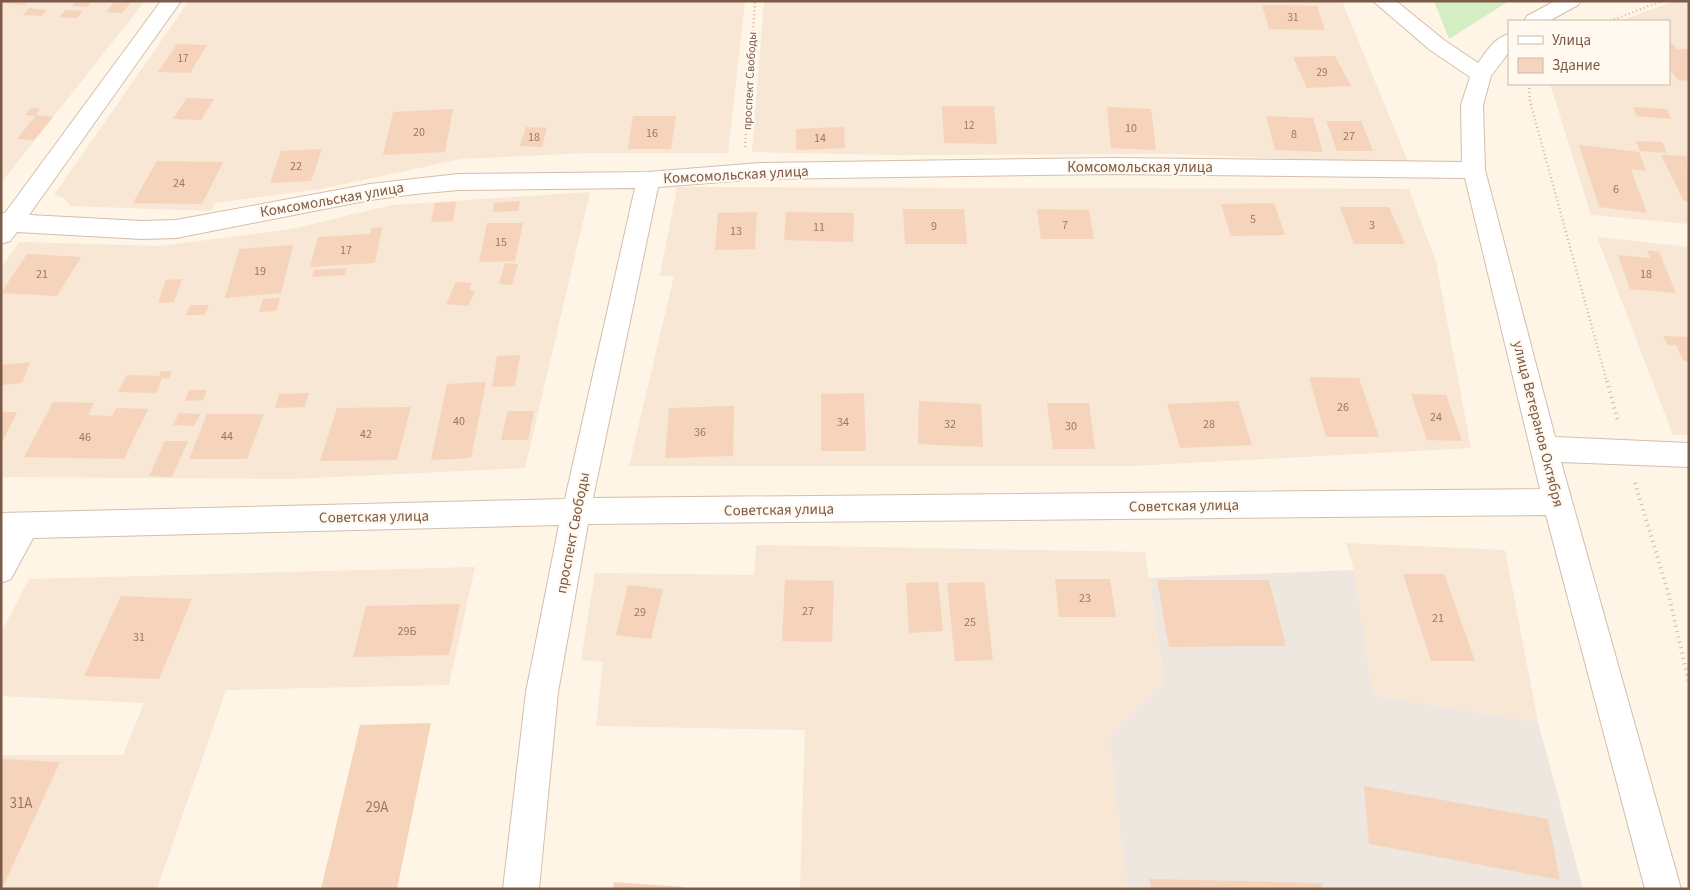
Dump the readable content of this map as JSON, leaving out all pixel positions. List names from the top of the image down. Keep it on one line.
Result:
{"streets":{"street":["проспект Свободы","Комсомольская улица","улица Ветеранов Октября","Советская улица"]},"crossings":[["проспект Свободы","Комсомольская улица"],["проспект Свободы","Советская улица"],["Комсомольская улица","улица Ветеранов Октября"],["улица Ветеранов Октября","Советская улица"]],"house_numbers":["31","17","29","12","10","20","16","8","27","18","14","22","24","6","5","7","3","9","11","13","15","17","19","21","18","26","24","40","34","32","28","30","36","42","44","46","23","27","29","21","25","29Б","31","31А","29А"],"legend":["Улица","Здание"]}
